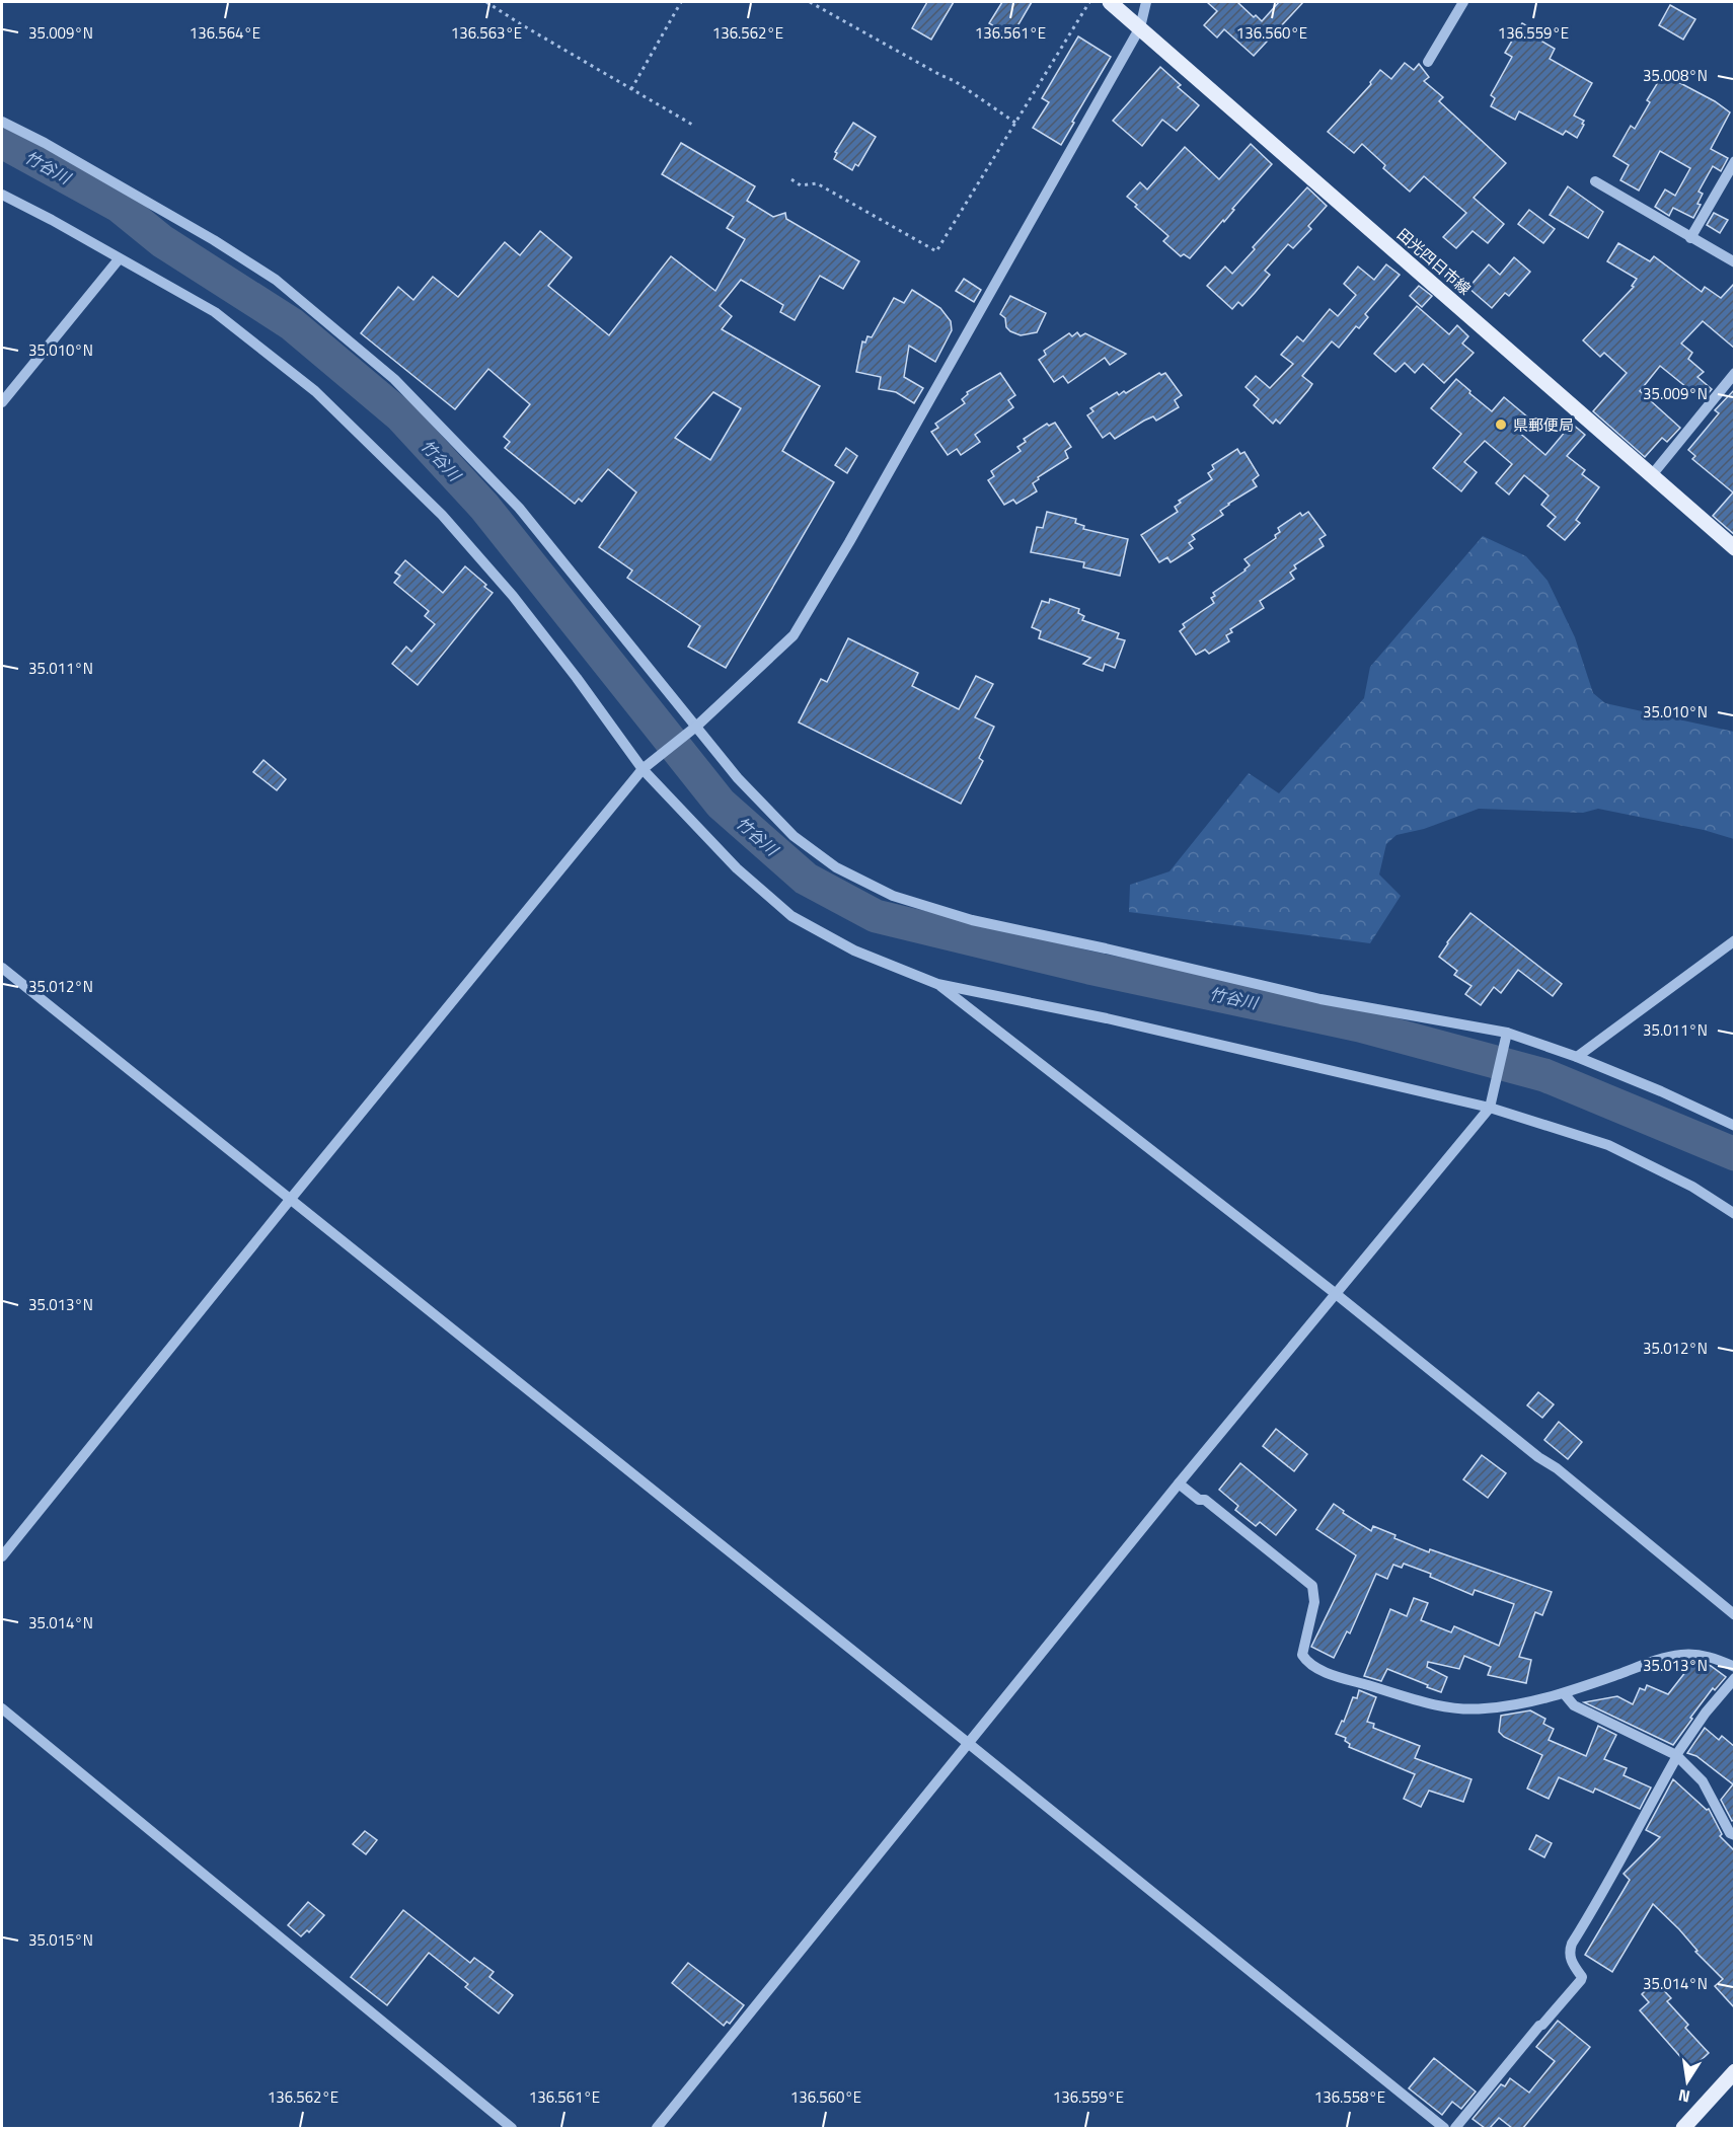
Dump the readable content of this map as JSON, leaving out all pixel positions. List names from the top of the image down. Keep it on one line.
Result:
{"streets":{"main road":["田光四日市線"]},"water":["竹谷川"],"places":["県郵便局"],"north":"bottom","coordinates":["35.009°N","136.564°E","136.563°E","136.562°E","136.561°E","136.560°E","136.559°E","35.008°N","35.010°N","35.011°N","35.012°N","35.013°N","35.014°N","35.015°N","136.558°E"]}
